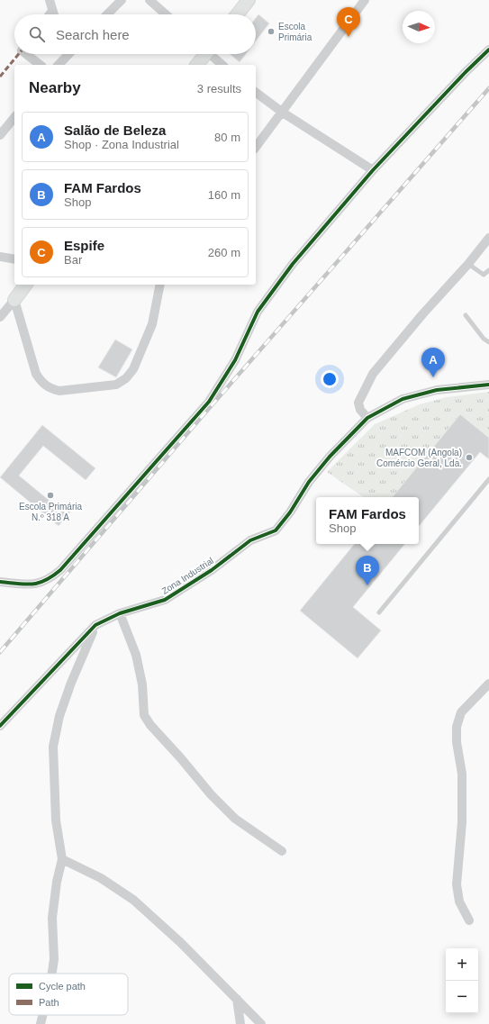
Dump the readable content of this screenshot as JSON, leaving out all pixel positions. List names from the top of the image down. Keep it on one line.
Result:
{"streets":{"street":["Zona Industrial"]},"places":["Escola Primária","MAFCOM (Angola) Comércio Geral, Lda.","Escola Primária N.º 318 A"],"legend":["Cycle path","Path"],"north":"right","page":{"pins":["C","A","B"],"search":"Search here","heading":["Nearby","3 results"],"list":[{"mark":"A","name":"Salão de Beleza","note":"Shop · Zona Industrial","value":"80 m"},{"mark":"B","name":"FAM Fardos","note":"Shop","value":"160 m"},{"mark":"C","name":"Espife","note":"Bar","value":"260 m"}],"popup":["FAM Fardos","Shop"],"map_buttons":["+","−"]}}
